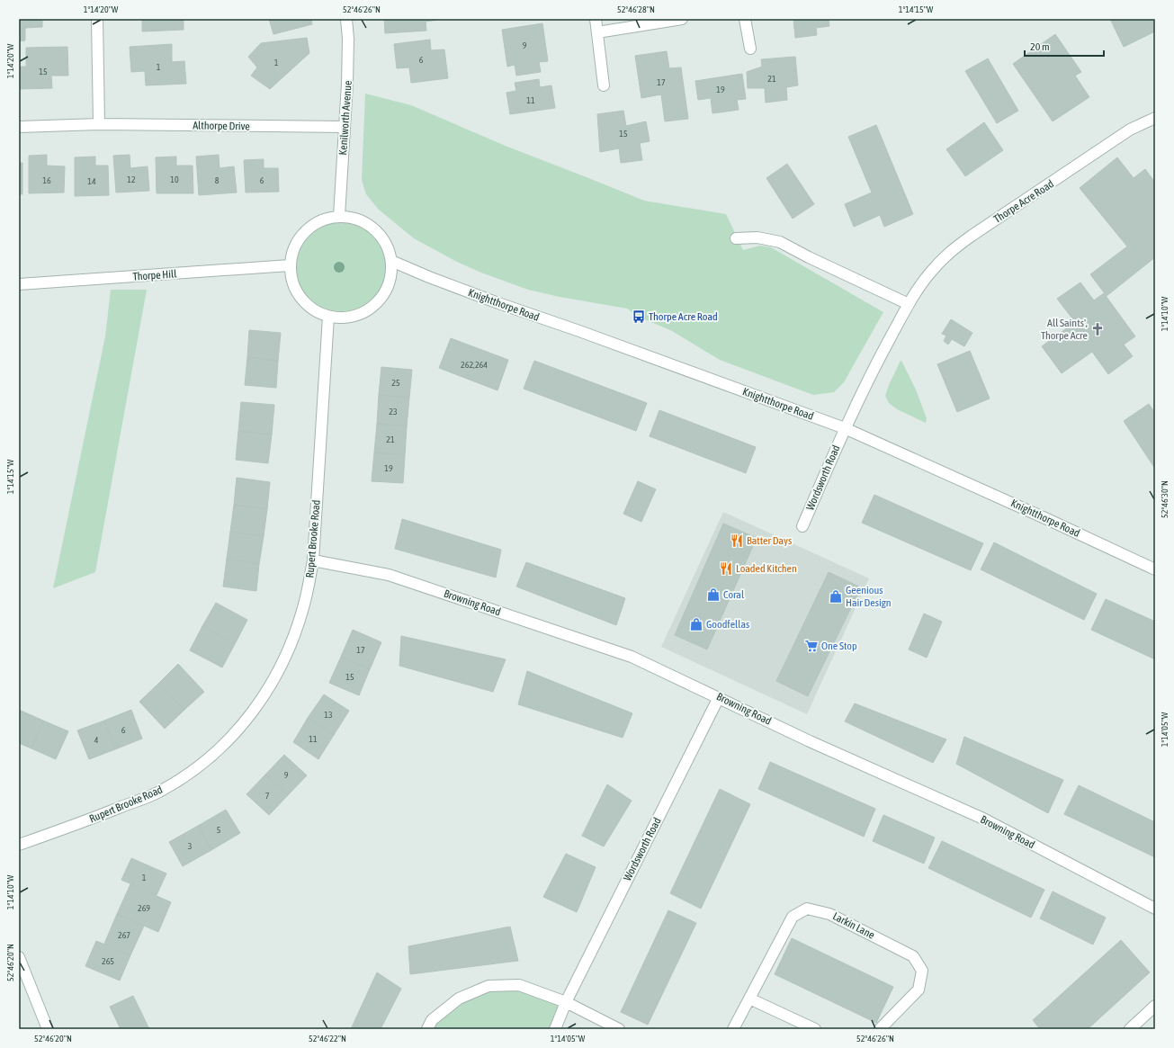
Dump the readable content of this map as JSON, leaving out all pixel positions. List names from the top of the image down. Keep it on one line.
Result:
{"streets":{"street":["Kenilworth Avenue","Althorpe Drive","Thorpe Acre Road","Thorpe Hill","Knightthorpe Road","Wordsworth Road","Rupert Brooke Road","Browning Road","Larkin Lane"]},"crossings":[["Kenilworth Avenue","Althorpe Drive"],["Kenilworth Avenue","Thorpe Hill"],["Kenilworth Avenue","Knightthorpe Road"],["Kenilworth Avenue","Rupert Brooke Road"],["Thorpe Acre Road","Knightthorpe Road"],["Thorpe Acre Road","Wordsworth Road"],["Thorpe Hill","Knightthorpe Road"],["Thorpe Hill","Rupert Brooke Road"],["Knightthorpe Road","Wordsworth Road"],["Knightthorpe Road","Rupert Brooke Road"],["Wordsworth Road","Browning Road"],["Rupert Brooke Road","Browning Road"]],"places":{"bus stop":["Thorpe Acre Road"],"church":["All Saints', Thorpe Acre"],"restaurant":["Batter Days","Loaded Kitchen"],"shop":["Coral","Geenious Hair Design","Goodfellas"],"supermarket":["One Stop"]},"house_numbers":["9","6","1","1","15","21","17","19","11","15","12","10","16","8","6","14","262,264","25","23","21","19","17","15","13","6","11","4","9","7","5","3","1","269","267","265"],"scale_bar":"20 m","coordinates":["1°14'20\"W","52°46'26\"N","52°46'28\"N","1°14'15\"W","1°14'10\"W","52°46'30\"N","1°14'05\"W","52°46'20\"N","52°46'22\"N"]}
